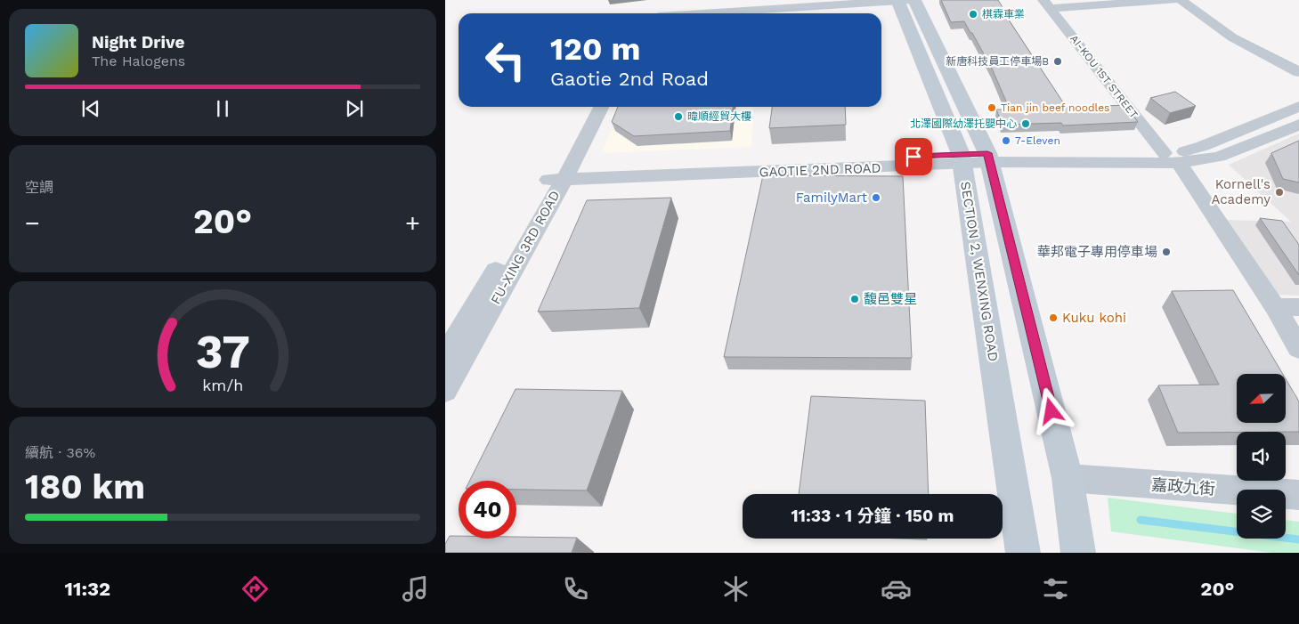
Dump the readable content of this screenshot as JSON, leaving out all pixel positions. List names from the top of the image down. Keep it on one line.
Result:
{"streets":{"street":["AI-KOU 1ST STREET","GAOTIE 2ND ROAD","FU-XING 3RD ROAD","SECTION 2, WENXING ROAD","嘉政九街"]},"crossings":[["AI-KOU 1ST STREET","GAOTIE 2ND ROAD"],["GAOTIE 2ND ROAD","FU-XING 3RD ROAD"],["GAOTIE 2ND ROAD","SECTION 2, WENXING ROAD"]],"places":["棋霖車業","新唐科技員工停車場B","Tian jin beef noodles","暐順經貿大樓","北澤國際幼澤托嬰中心","7-Eleven","Kornell's Academy","FamilyMart","華邦電子專用停車場","馥邑雙星","Kuku kohi"],"north":"bottom left","page":{"turn":["120 m","Gaotie 2nd Road"],"song":["Night Drive","The Halogens"],"tile":["空調",["續航 · 36%","180 km"]],"heat":["−","20°","+"],"limit":"40","trip":"11:33 · 1 分鐘 · 150 m","tabs":["11:32","20°"],"gauge":["37","km/h"]}}
